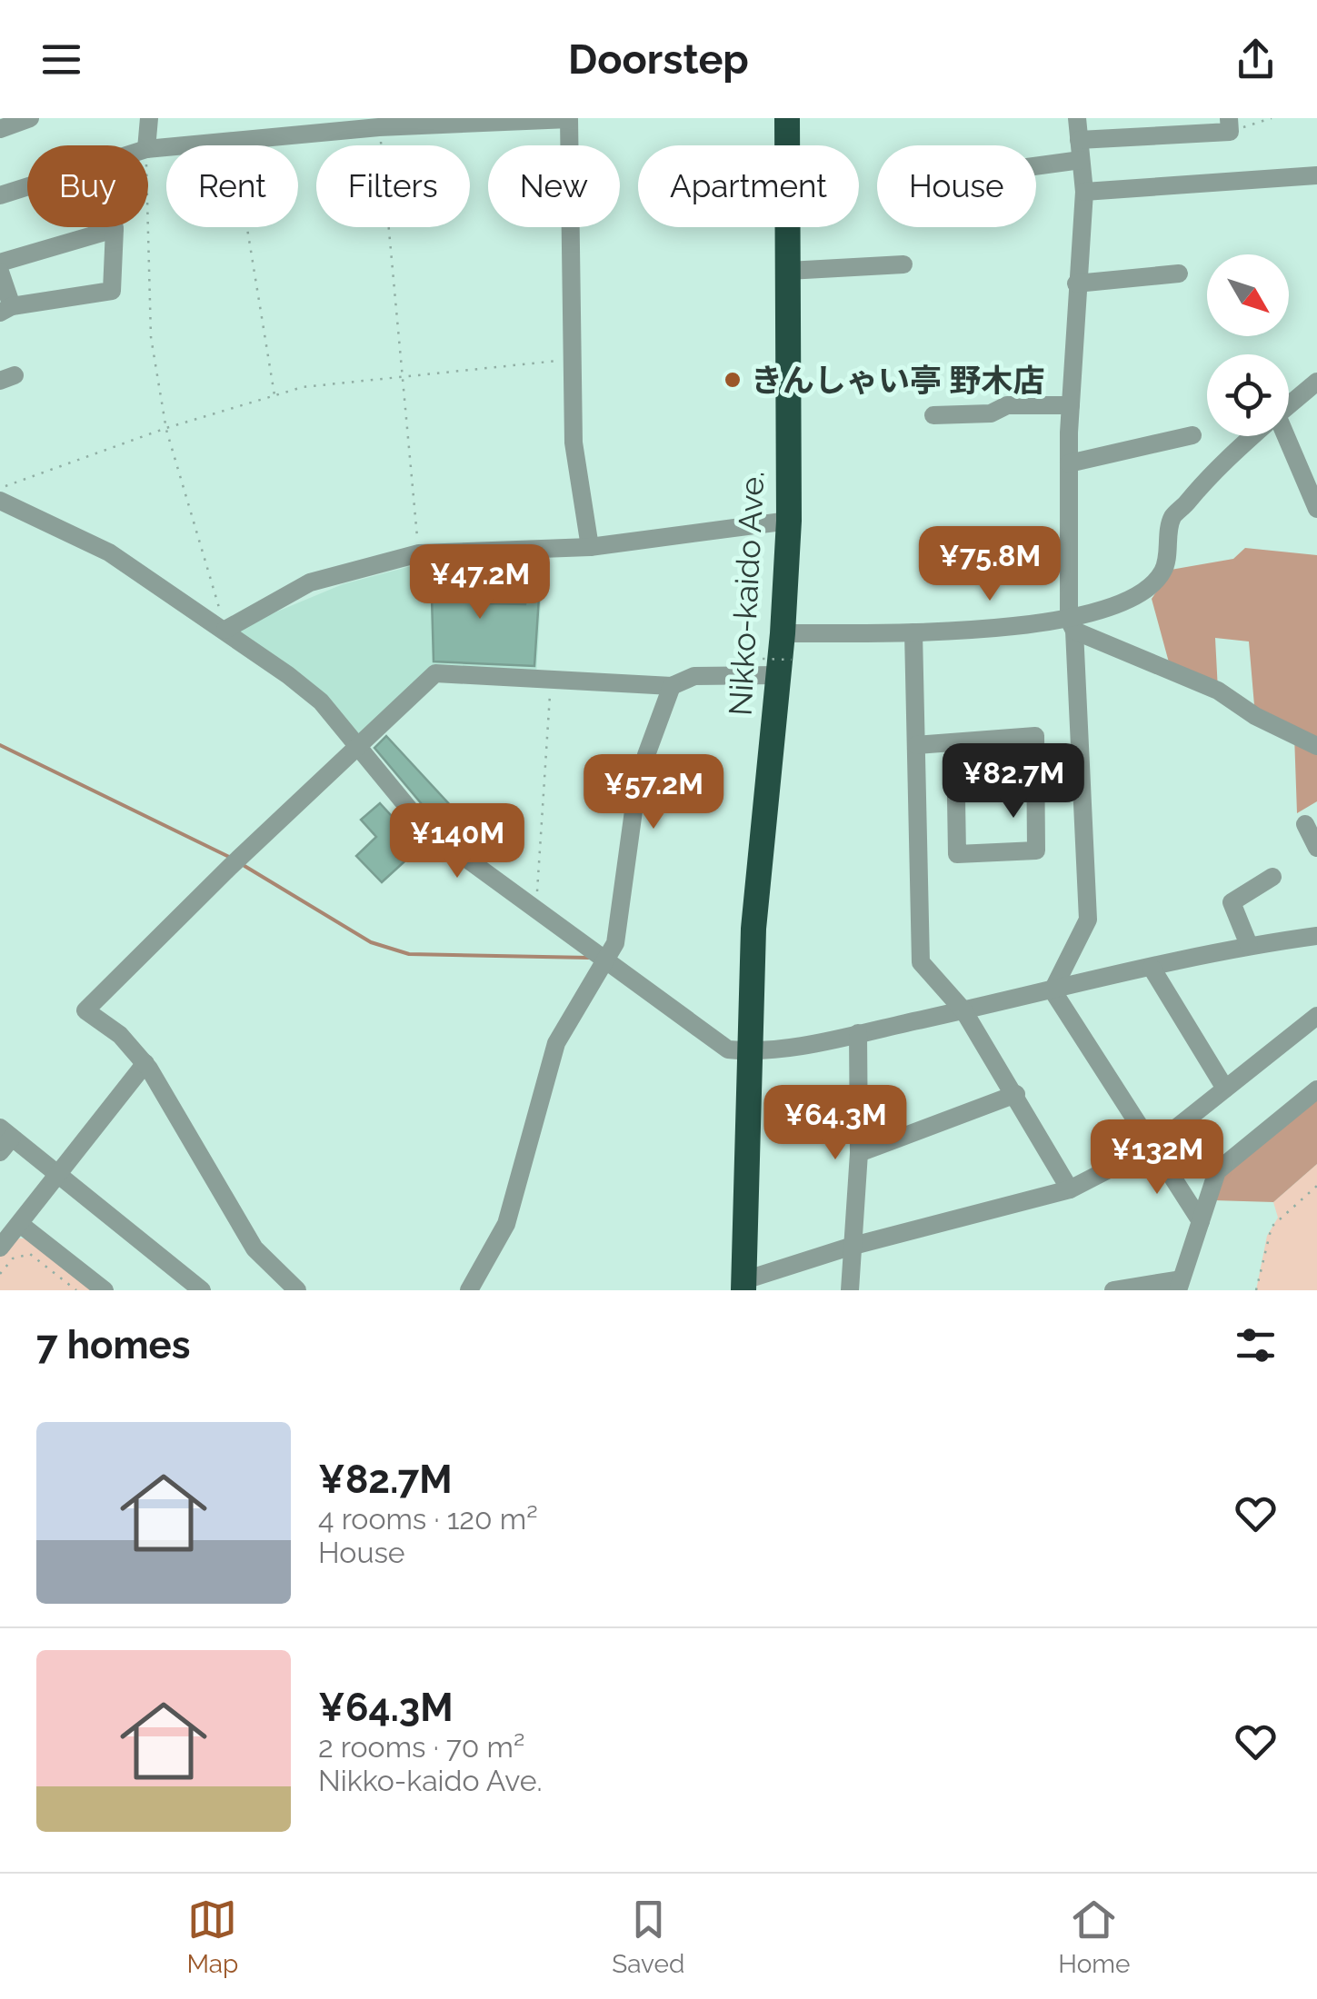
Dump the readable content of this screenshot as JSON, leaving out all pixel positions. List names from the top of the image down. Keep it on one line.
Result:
{"streets":{"highway":["Nikko-kaido Ave."]},"places":["きんしゃい亭 野木店"],"north":"bottom right","page":{"header":"Doorstep","chip":["Buy","Rent","Filters","New","Apartment","House"],"price":["¥75.8M","¥47.2M","¥82.7M","¥57.2M","¥140M","¥64.3M","¥132M"],"heading":"7 homes","list":[{"name":"¥82.7M","note":"4 rooms · 120 m² · House"},{"name":"¥64.3M","note":"2 rooms · 70 m² · Nikko-kaido Ave."}],"tabs":["Map","Saved","Home"]}}
